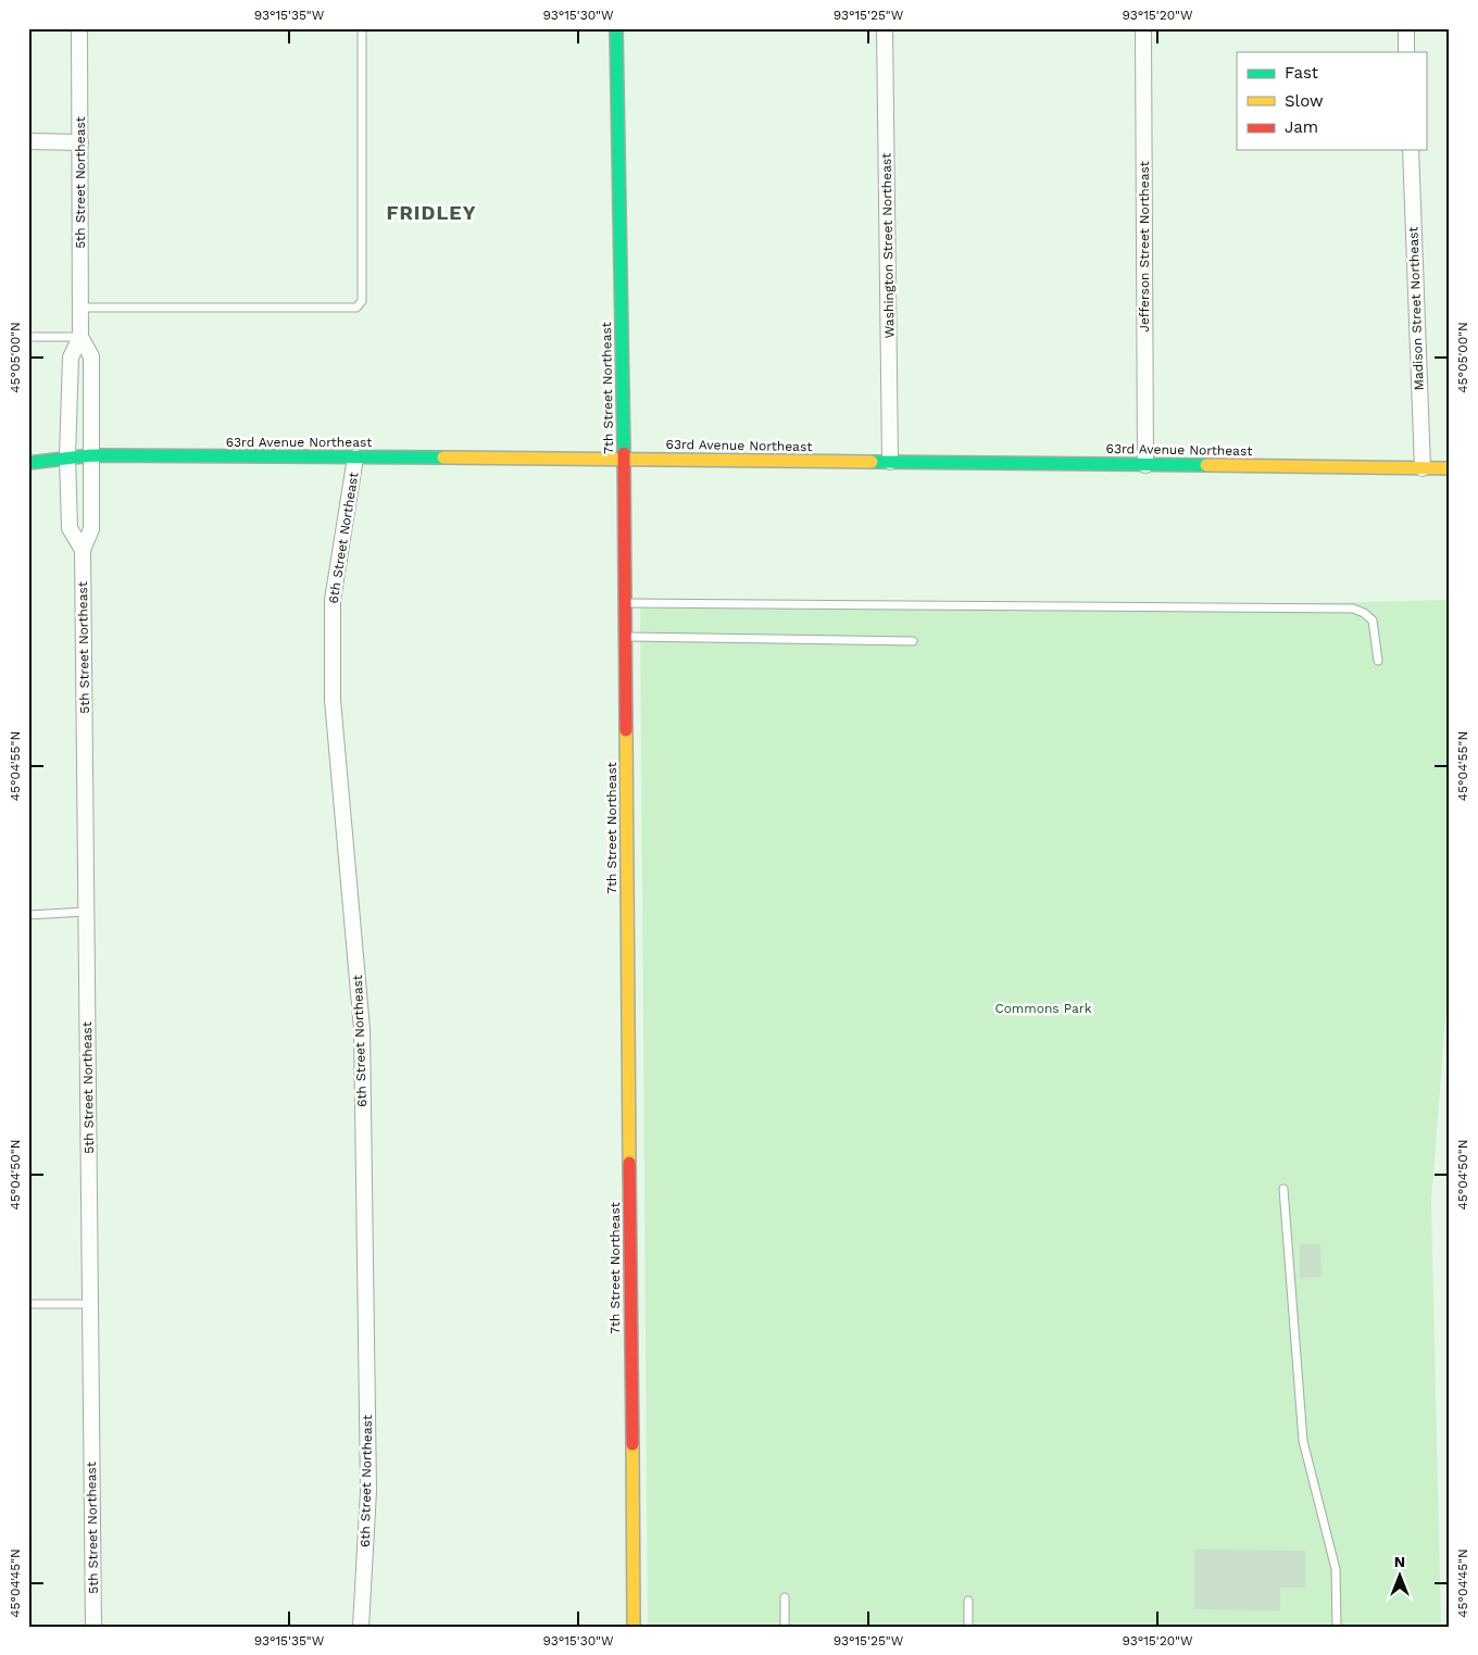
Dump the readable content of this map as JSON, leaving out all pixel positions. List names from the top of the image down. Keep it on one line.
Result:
{"streets":{"street":["5th Street Northeast","Washington Street Northeast","Jefferson Street Northeast","Madison Street Northeast","7th Street Northeast","63rd Avenue Northeast","6th Street Northeast"]},"crossings":[["5th Street Northeast","63rd Avenue Northeast"],["Washington Street Northeast","63rd Avenue Northeast"],["Jefferson Street Northeast","63rd Avenue Northeast"],["Madison Street Northeast","63rd Avenue Northeast"],["7th Street Northeast","63rd Avenue Northeast"],["63rd Avenue Northeast","6th Street Northeast"]],"districts":["FRIDLEY"],"parks":["Commons Park"],"legend":["Fast","Slow","Jam"],"north":"top","coordinates":["93°15'35\"W","93°15'30\"W","93°15'25\"W","93°15'20\"W","45°05'00\"N","45°04'55\"N","45°04'50\"N","45°04'45\"N"]}
